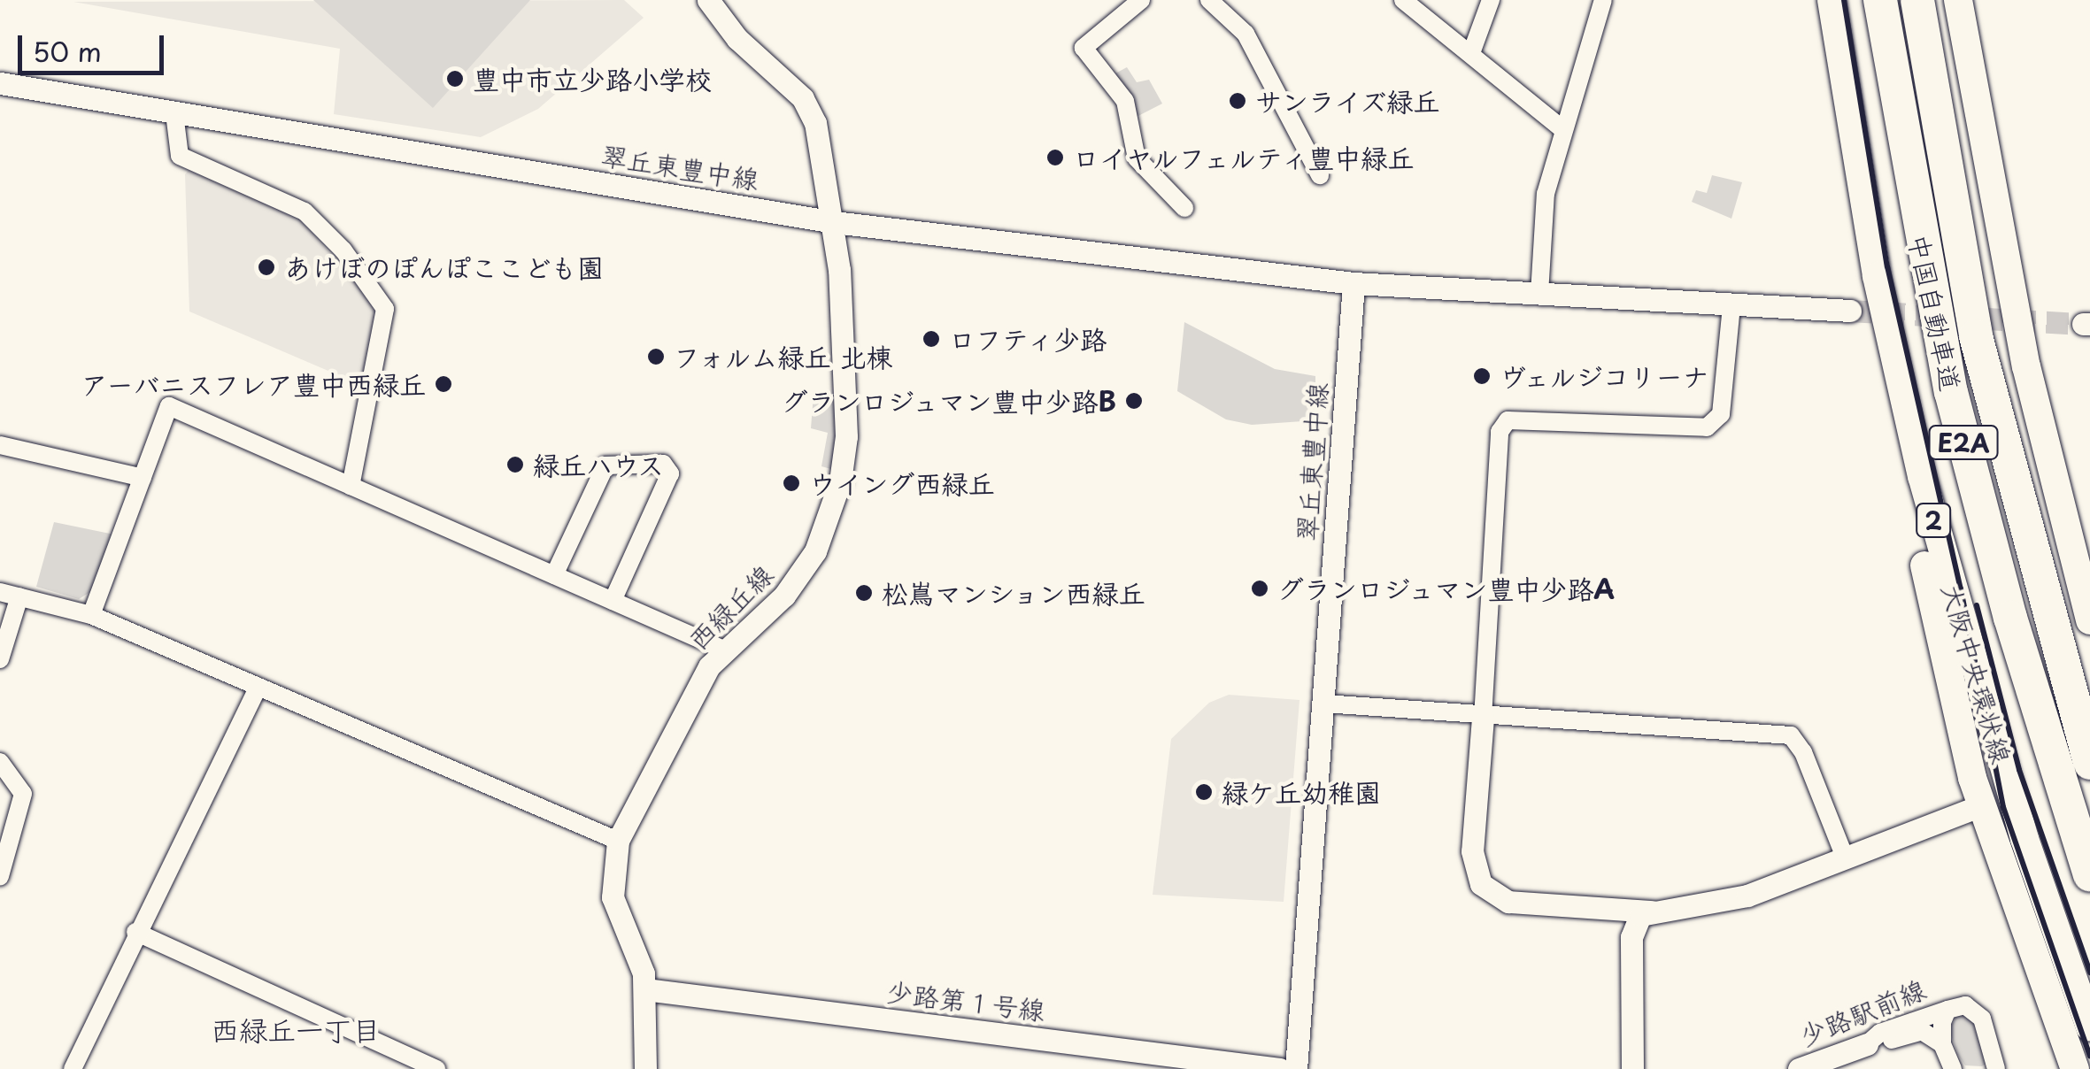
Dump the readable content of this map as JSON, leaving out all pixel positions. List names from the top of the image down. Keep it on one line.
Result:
{"streets":{"highway":["中国自動車道","E2A"],"main road":["2","大阪中央環状線"],"street":["翠丘東豊中線","西緑丘線","少路第１号線","少路駅前線"]},"crossings":[["翠丘東豊中線","西緑丘線"],["西緑丘線","少路第１号線"]],"districts":["西緑丘一丁目"],"places":["豊中市立少路小学校","サンライズ緑丘","ロイヤルフェルティ豊中緑丘","あけぼのぽんぽここども園","ロフティ少路","フォルム緑丘 北棟","ヴェルジコリーナ","アーバニスフレア豊中西緑丘","グランロジュマン豊中少路B","緑丘ハウス","ウイング西緑丘","グランロジュマン豊中少路A","松嶌マンション西緑丘","緑ケ丘幼稚園"],"scale_bar":"50 m"}
